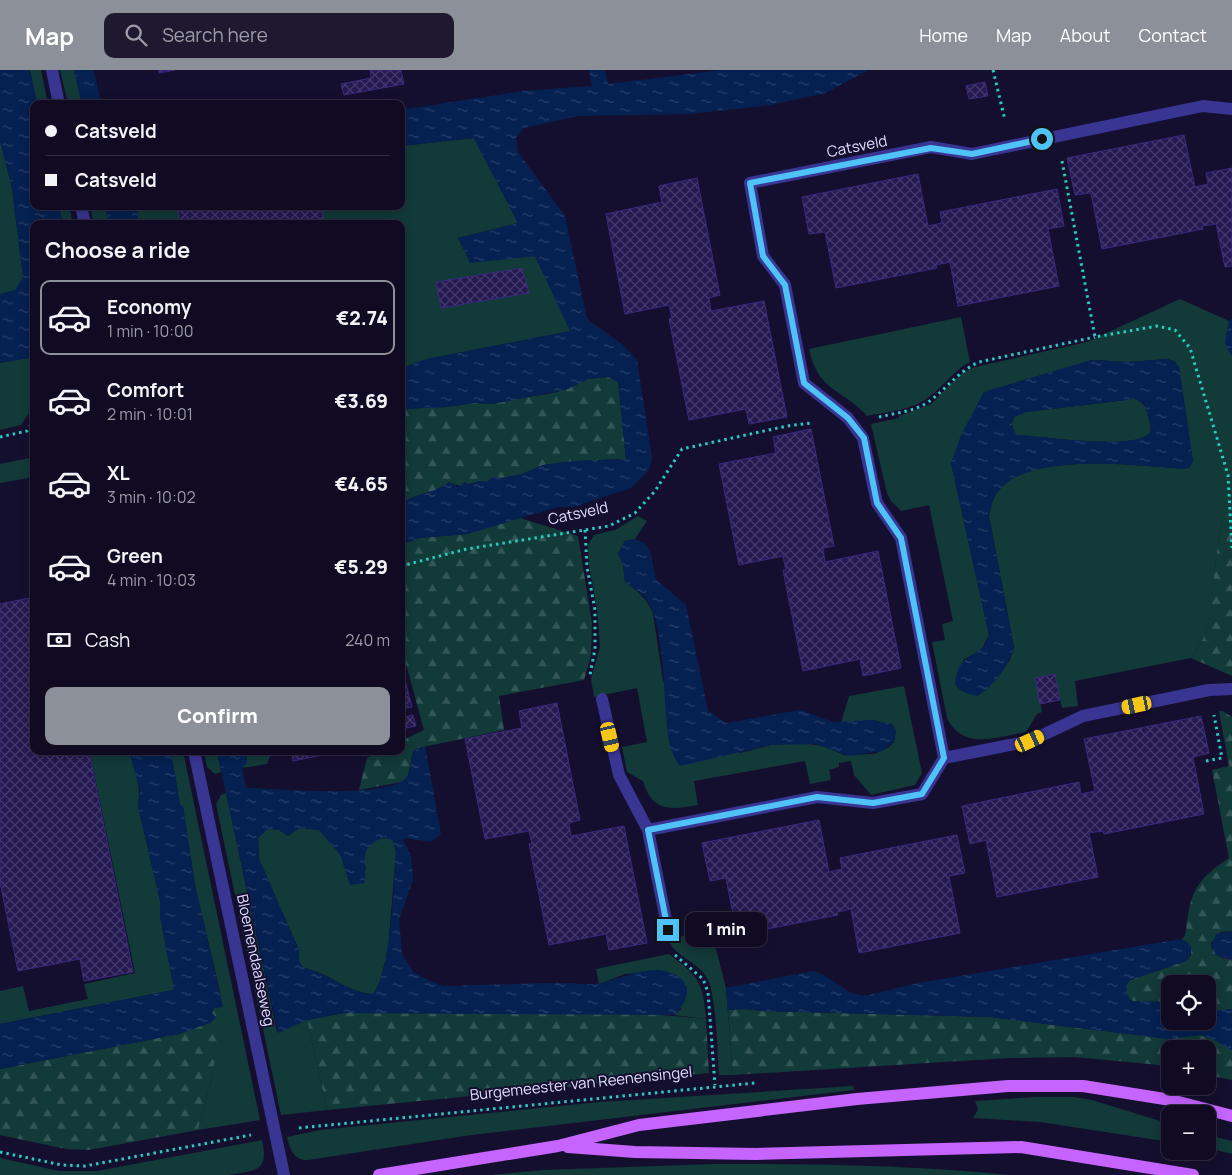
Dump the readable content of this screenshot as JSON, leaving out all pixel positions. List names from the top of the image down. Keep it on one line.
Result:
{"streets":{"street":["Catsveld","Bloemendaalseweg"],"path":["Burgemeester van Reenensingel"]},"crossings":[["Bloemendaalseweg","Burgemeester van Reenensingel"]],"page":{"header":"Map","search":"Search here","nav":["Home","Map","About","Contact"],"banner":["Catsveld","Catsveld"],"heading":"Choose a ride","list":[{"name":"Economy","note":"1 min · 10:00","value":"€2.74"},{"name":"Comfort","note":"2 min · 10:01","value":"€3.69"},{"name":"XL","note":"3 min · 10:02","value":"€4.65"},{"name":"Green","note":"4 min · 10:03","value":"€5.29"}],"pay":["Cash","240 m"],"buttons":"Confirm","bubble":"1 min","map_buttons":["+","−"]}}
